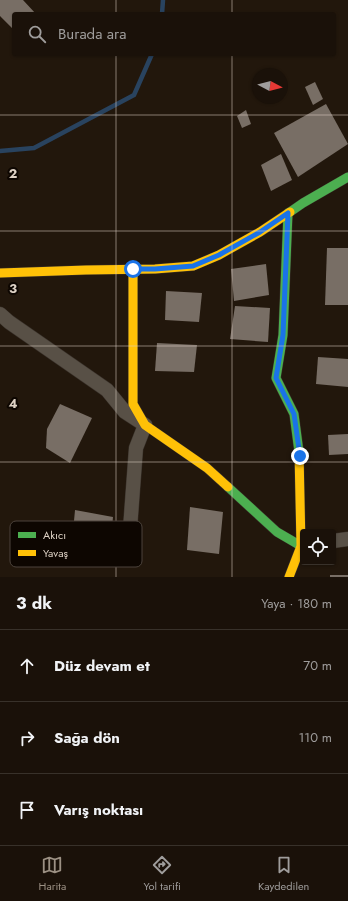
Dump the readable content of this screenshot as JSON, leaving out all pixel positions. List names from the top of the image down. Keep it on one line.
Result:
{"legend":["Akıcı","Yavaş"],"north":"right","page":{"search":"Burada ara","heading":["3 dk","Yaya · 180 m"],"list":[["Düz devam et","70 m"],["Sağa dön","110 m"],"Varış noktası"],"nav":["Harita","Yol tarifi","Kaydedilen"]},"grid":{"rows":["2","3","4"]}}
